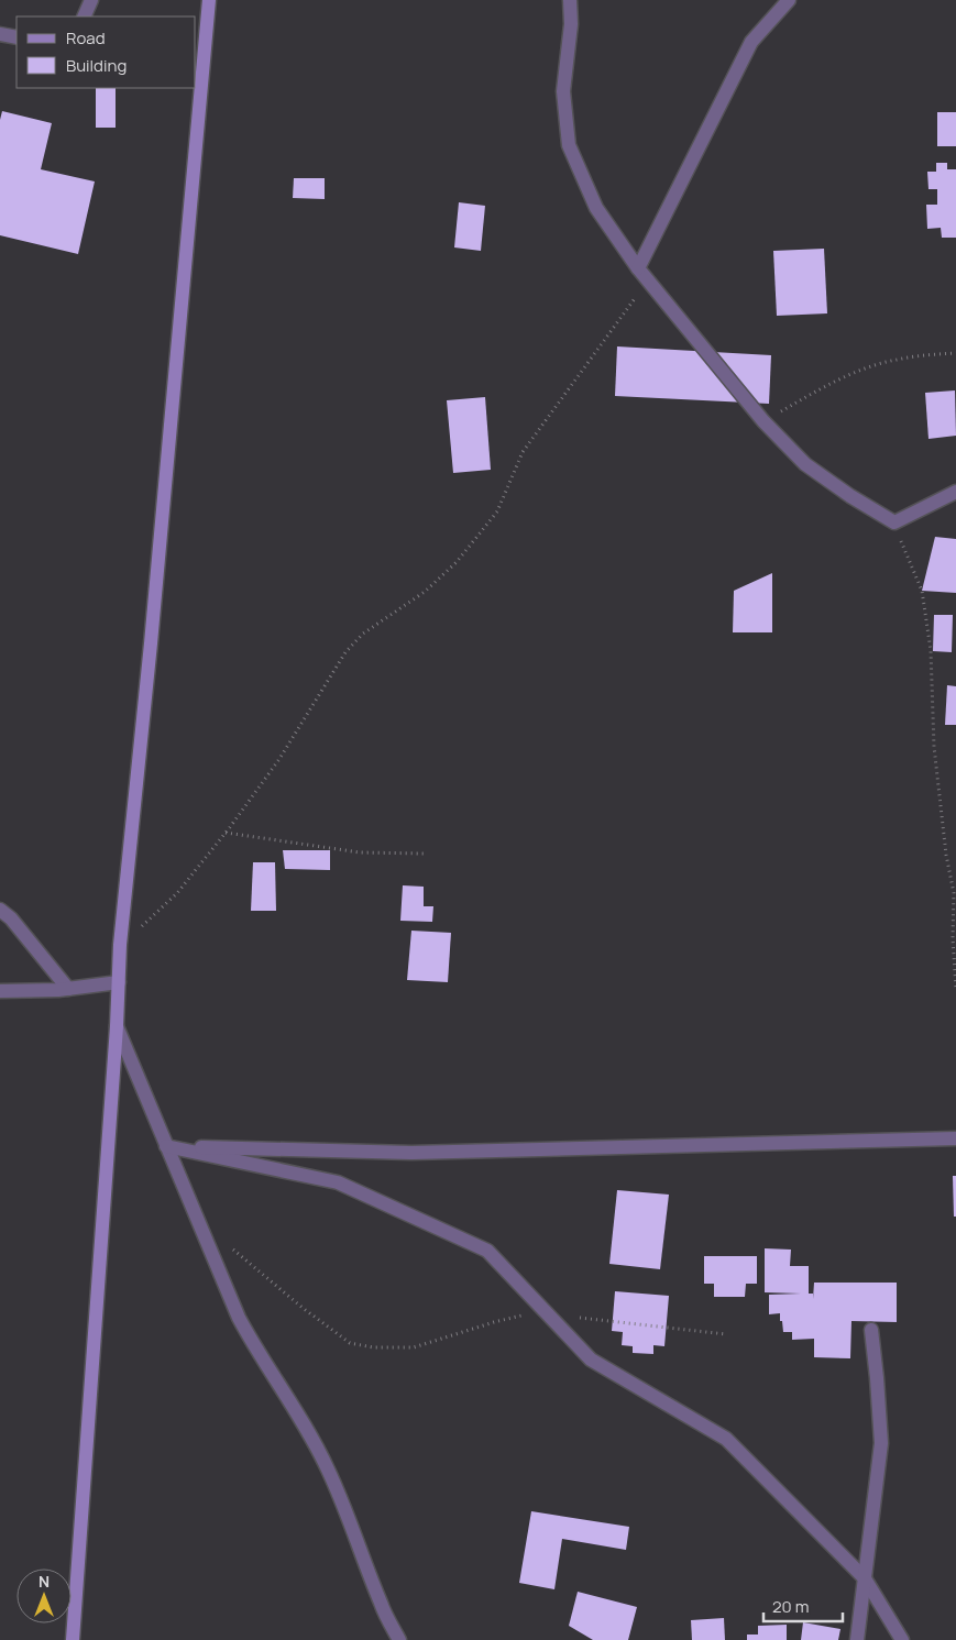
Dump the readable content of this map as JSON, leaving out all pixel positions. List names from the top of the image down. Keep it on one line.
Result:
{"legend":["Road","Building"],"scale_bar":"20 m","north":"top"}
